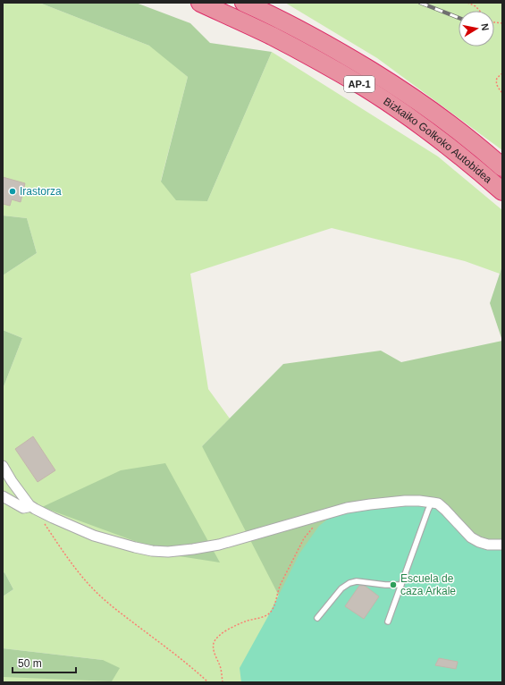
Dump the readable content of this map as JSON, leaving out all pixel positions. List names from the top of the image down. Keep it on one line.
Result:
{"streets":{"highway":["AP-1","Bizkaiko Golkoko Autobidea"]},"places":["Irastorza","Escuela de caza Arkale"],"scale_bar":"50 m","north":"right"}
